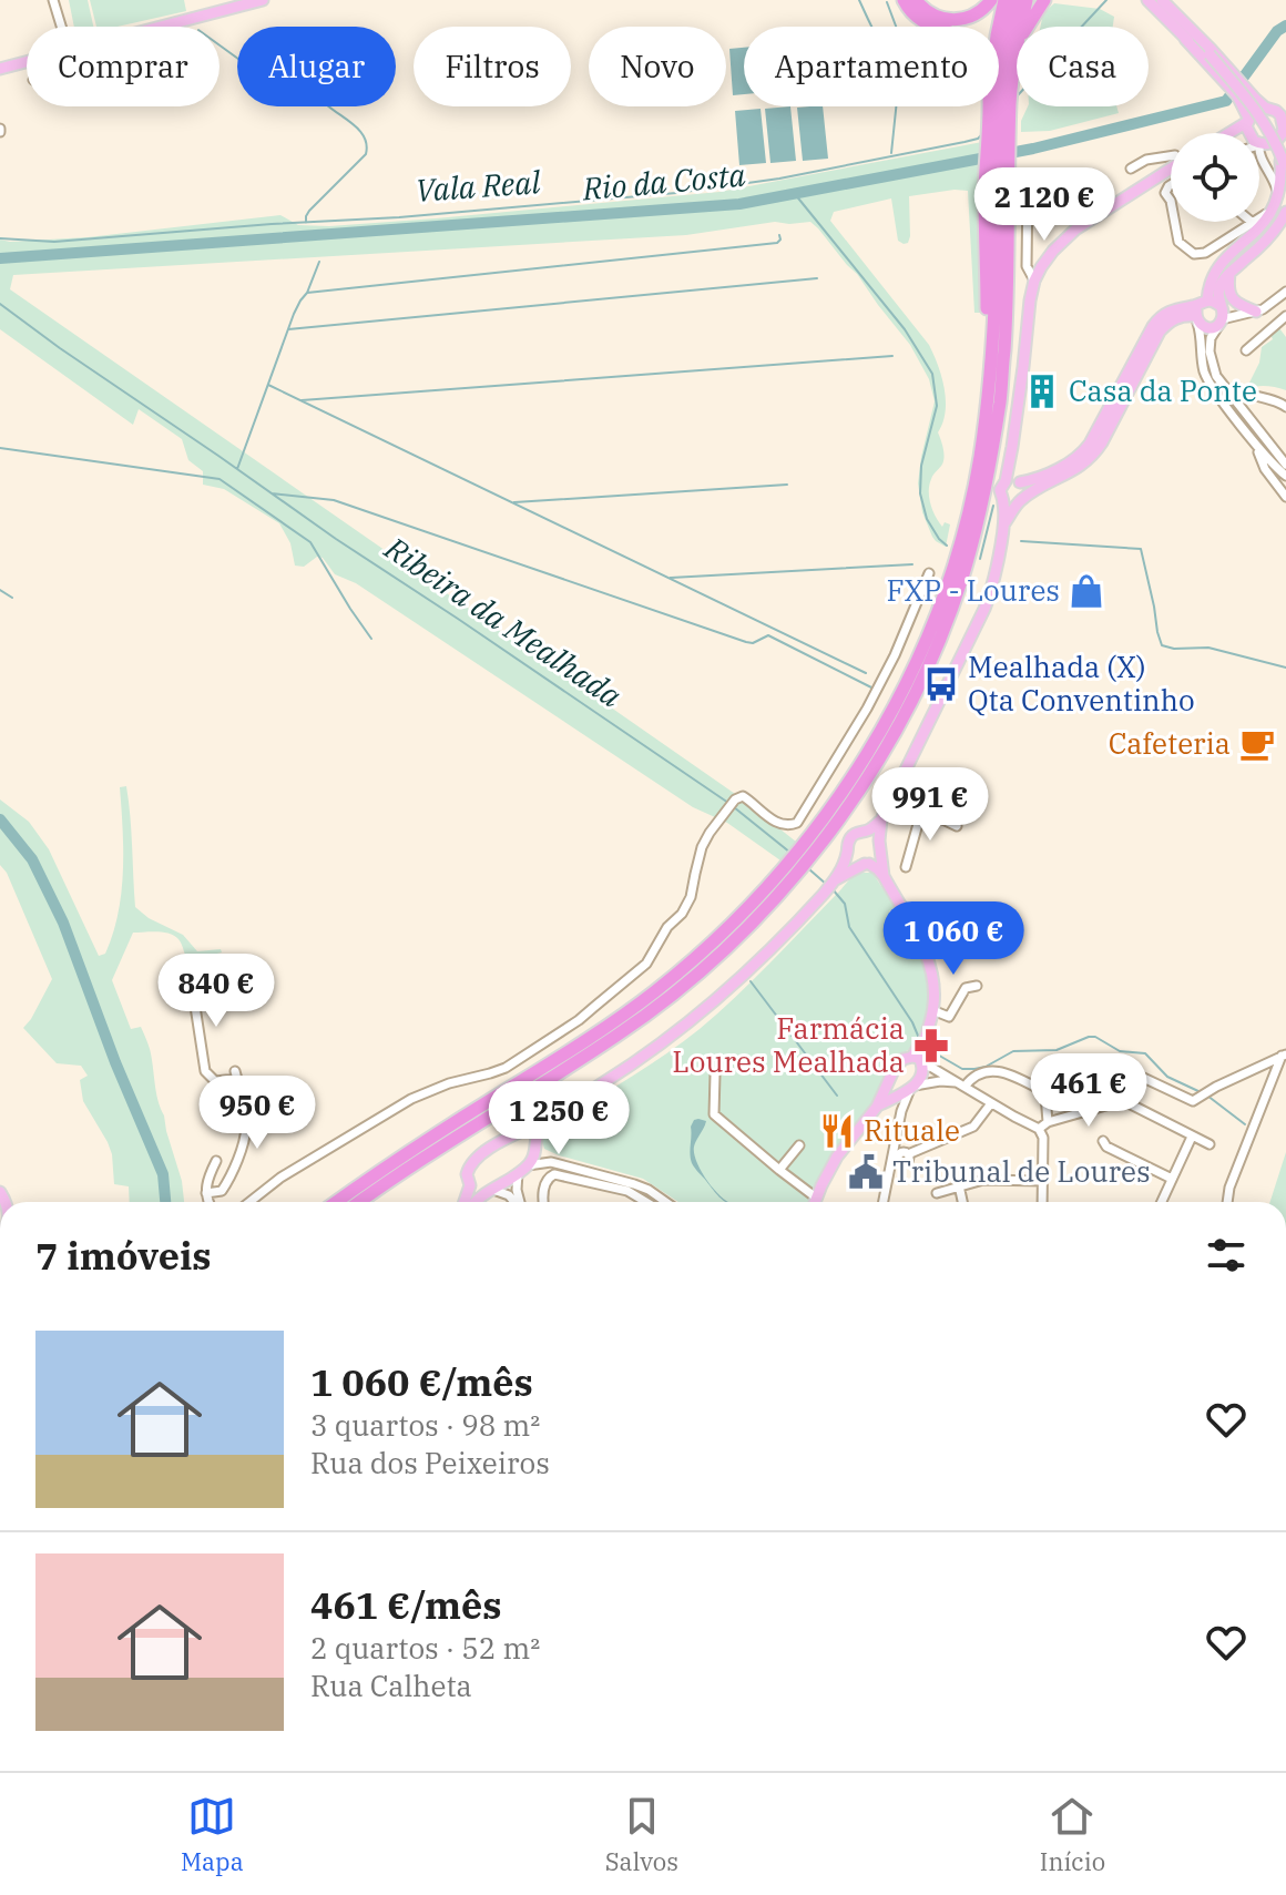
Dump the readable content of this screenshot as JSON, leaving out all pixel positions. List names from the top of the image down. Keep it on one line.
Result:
{"water":["Rio da Costa","Vala Real","Ribeira da Mealhada"],"places":{"building":["Casa da Ponte"],"shop":["FXP - Loures"],"bus stop":["Mealhada (X) Qta Conventinho"],"cafe":["Cafeteria"],"pharmacy":["Farmácia Loures Mealhada"],"restaurant":["Rituale"],"public building":["Tribunal de Loures"]},"page":{"chip":["Comprar","Alugar","Filtros","Novo","Apartamento","Casa"],"price":["2 120 €","991 €","1 060 €","840 €","461 €","950 €","1 250 €"],"heading":"7 imóveis","list":[{"name":"1 060 €/mês","note":"3 quartos · 98 m² · Rua dos Peixeiros"},{"name":"461 €/mês","note":"2 quartos · 52 m² · Rua Calheta"}],"tabs":["Mapa","Salvos","Início"]}}
